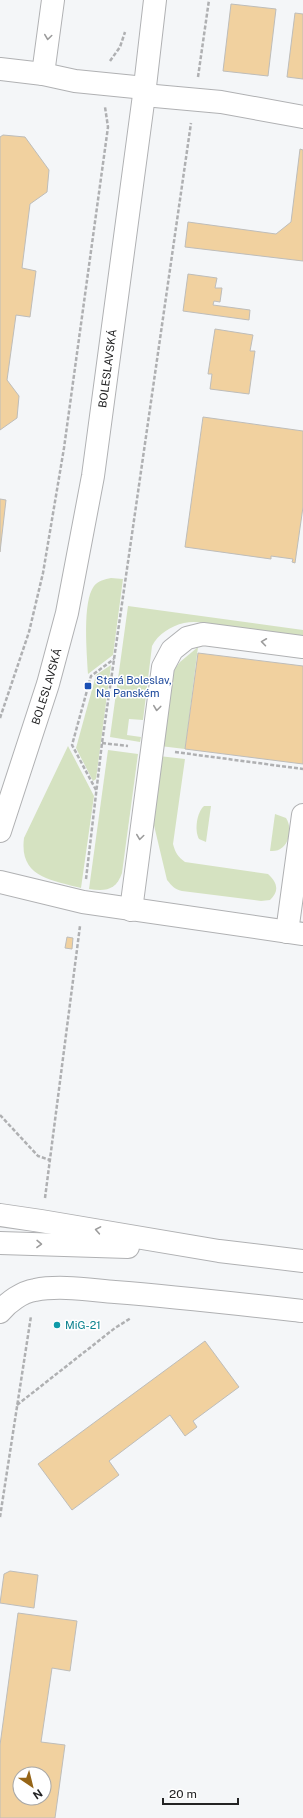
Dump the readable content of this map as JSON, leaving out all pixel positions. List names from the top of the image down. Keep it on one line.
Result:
{"streets":{"main road":["BOLESLAVSKÁ"]},"places":{"transit":["Stará Boleslav, Na Panském"],"other":["MiG-21"]},"scale_bar":"20 m","north":"bottom right"}
